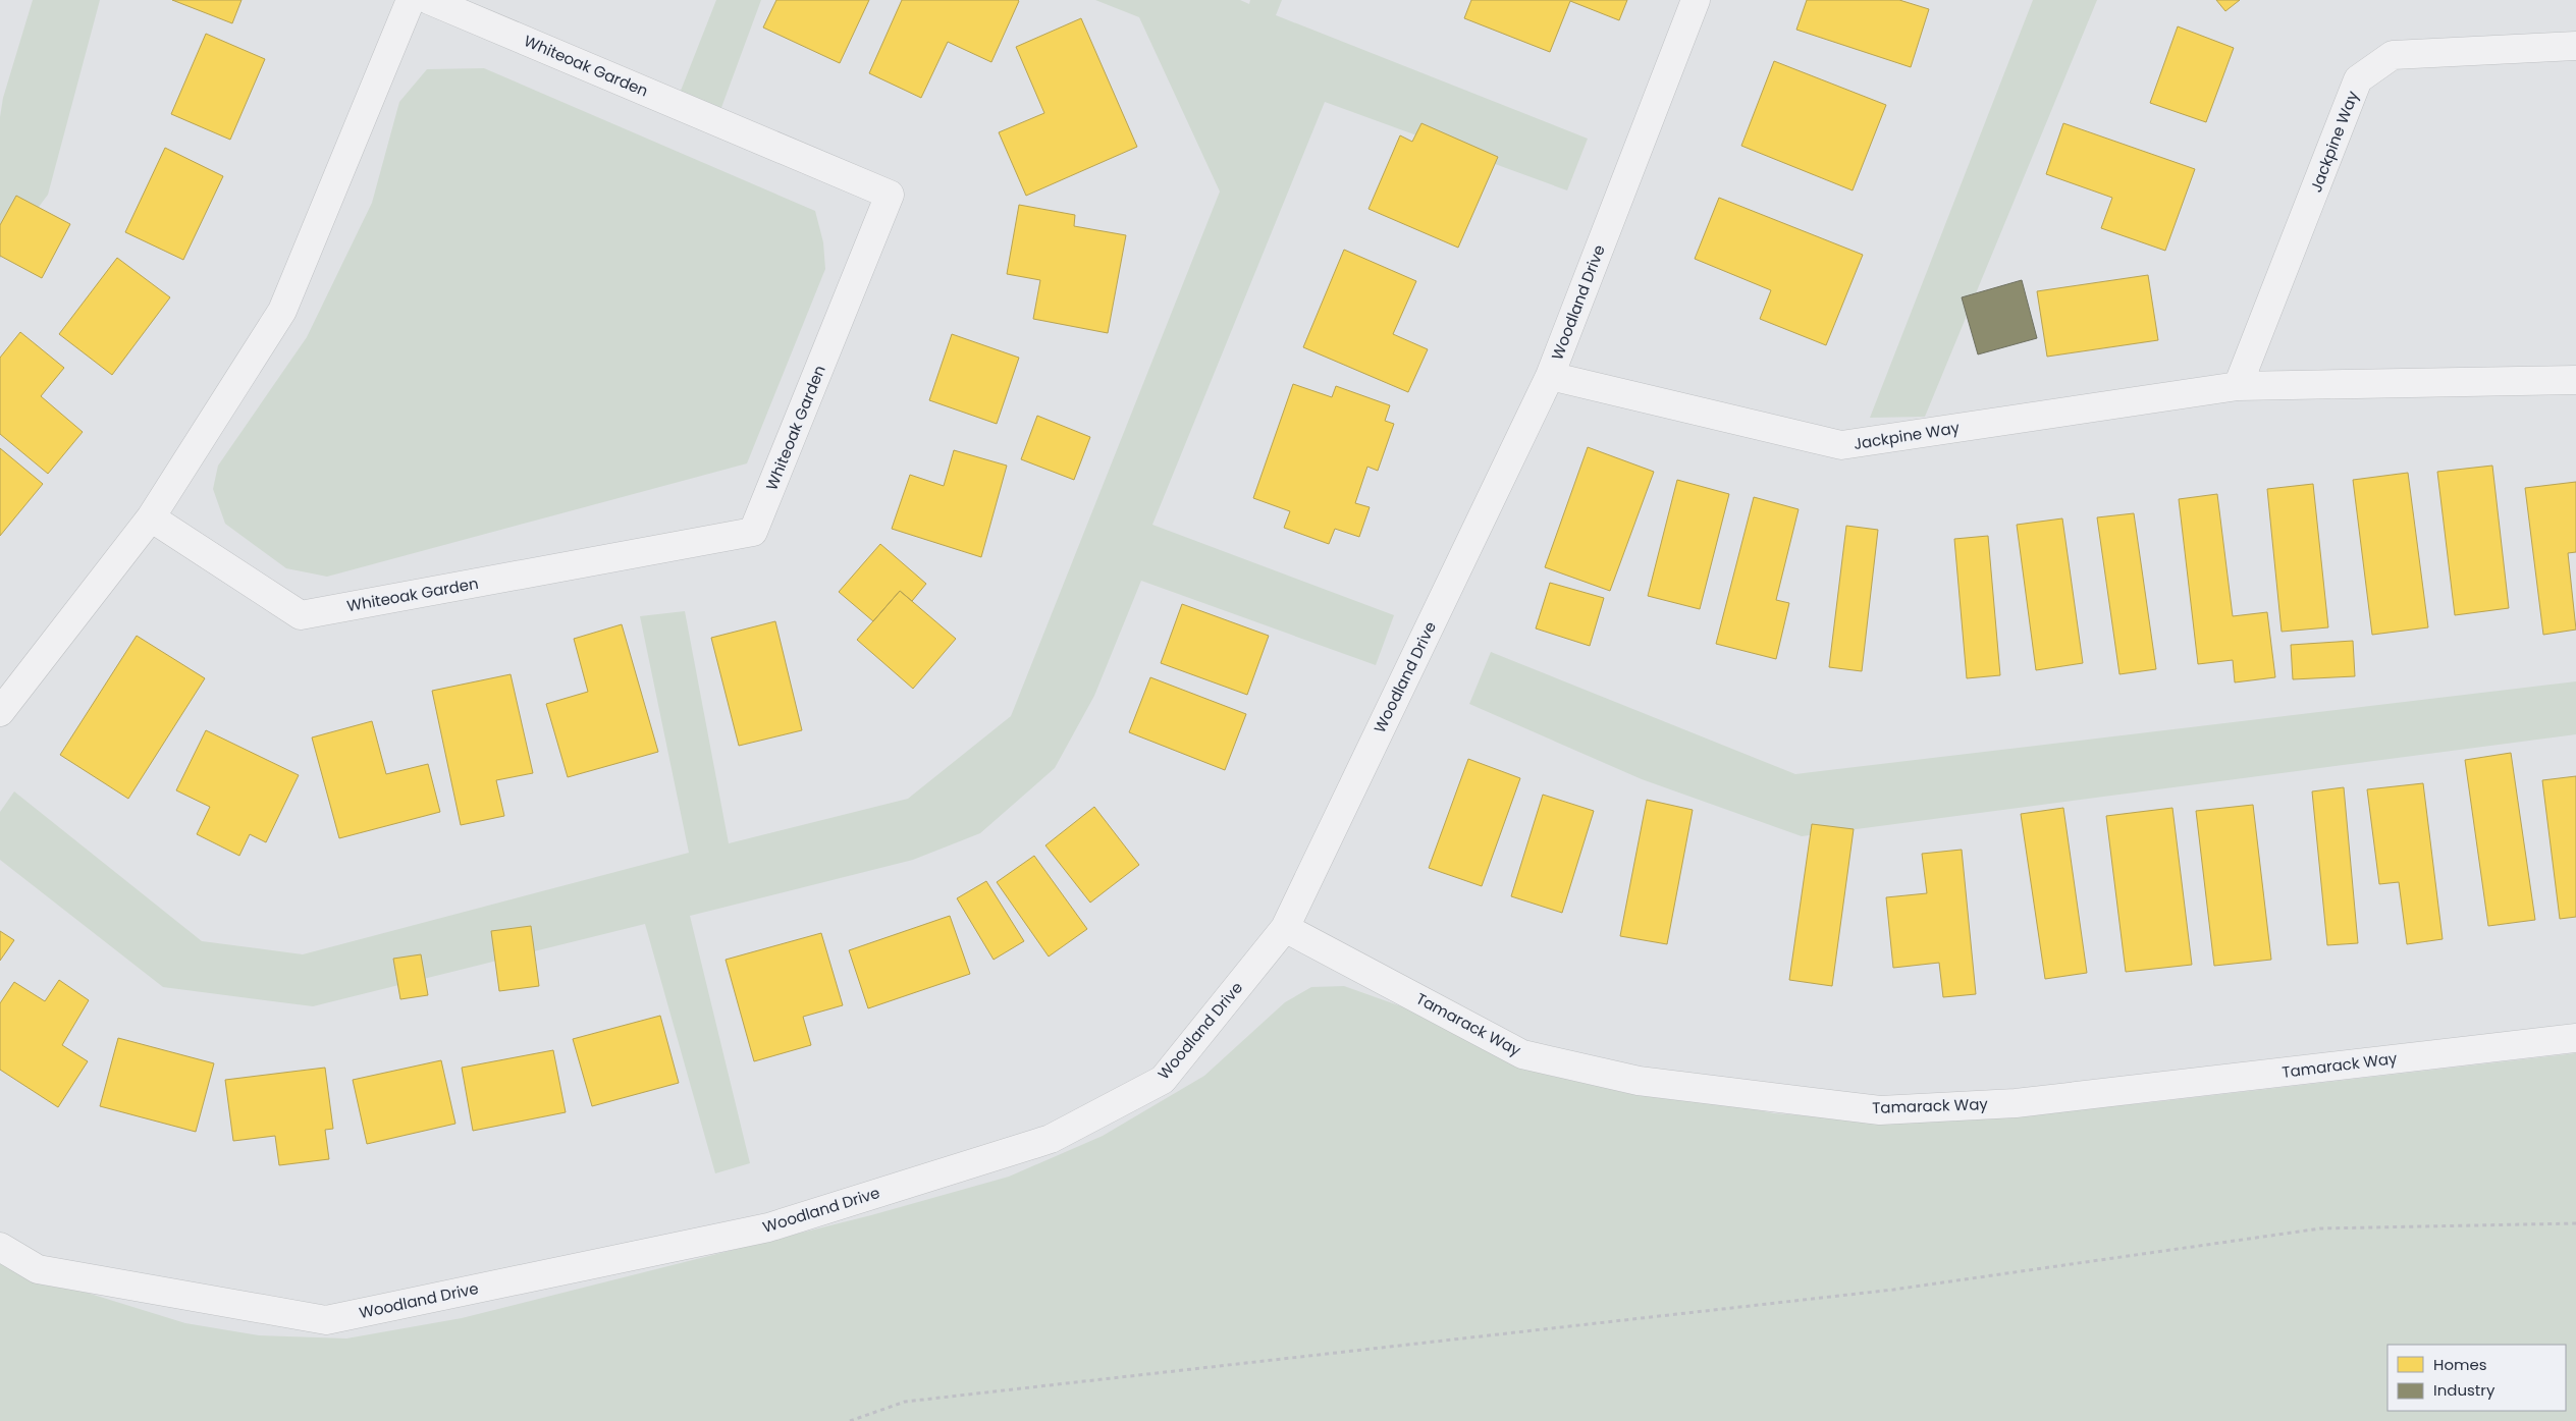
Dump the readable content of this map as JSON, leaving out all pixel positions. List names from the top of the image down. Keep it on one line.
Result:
{"streets":{"street":["Whiteoak Garden","Jackpine Way","Woodland Drive","Tamarack Way"]},"crossings":[["Jackpine Way","Woodland Drive"],["Woodland Drive","Tamarack Way"]],"legend":["Homes","Industry"]}
